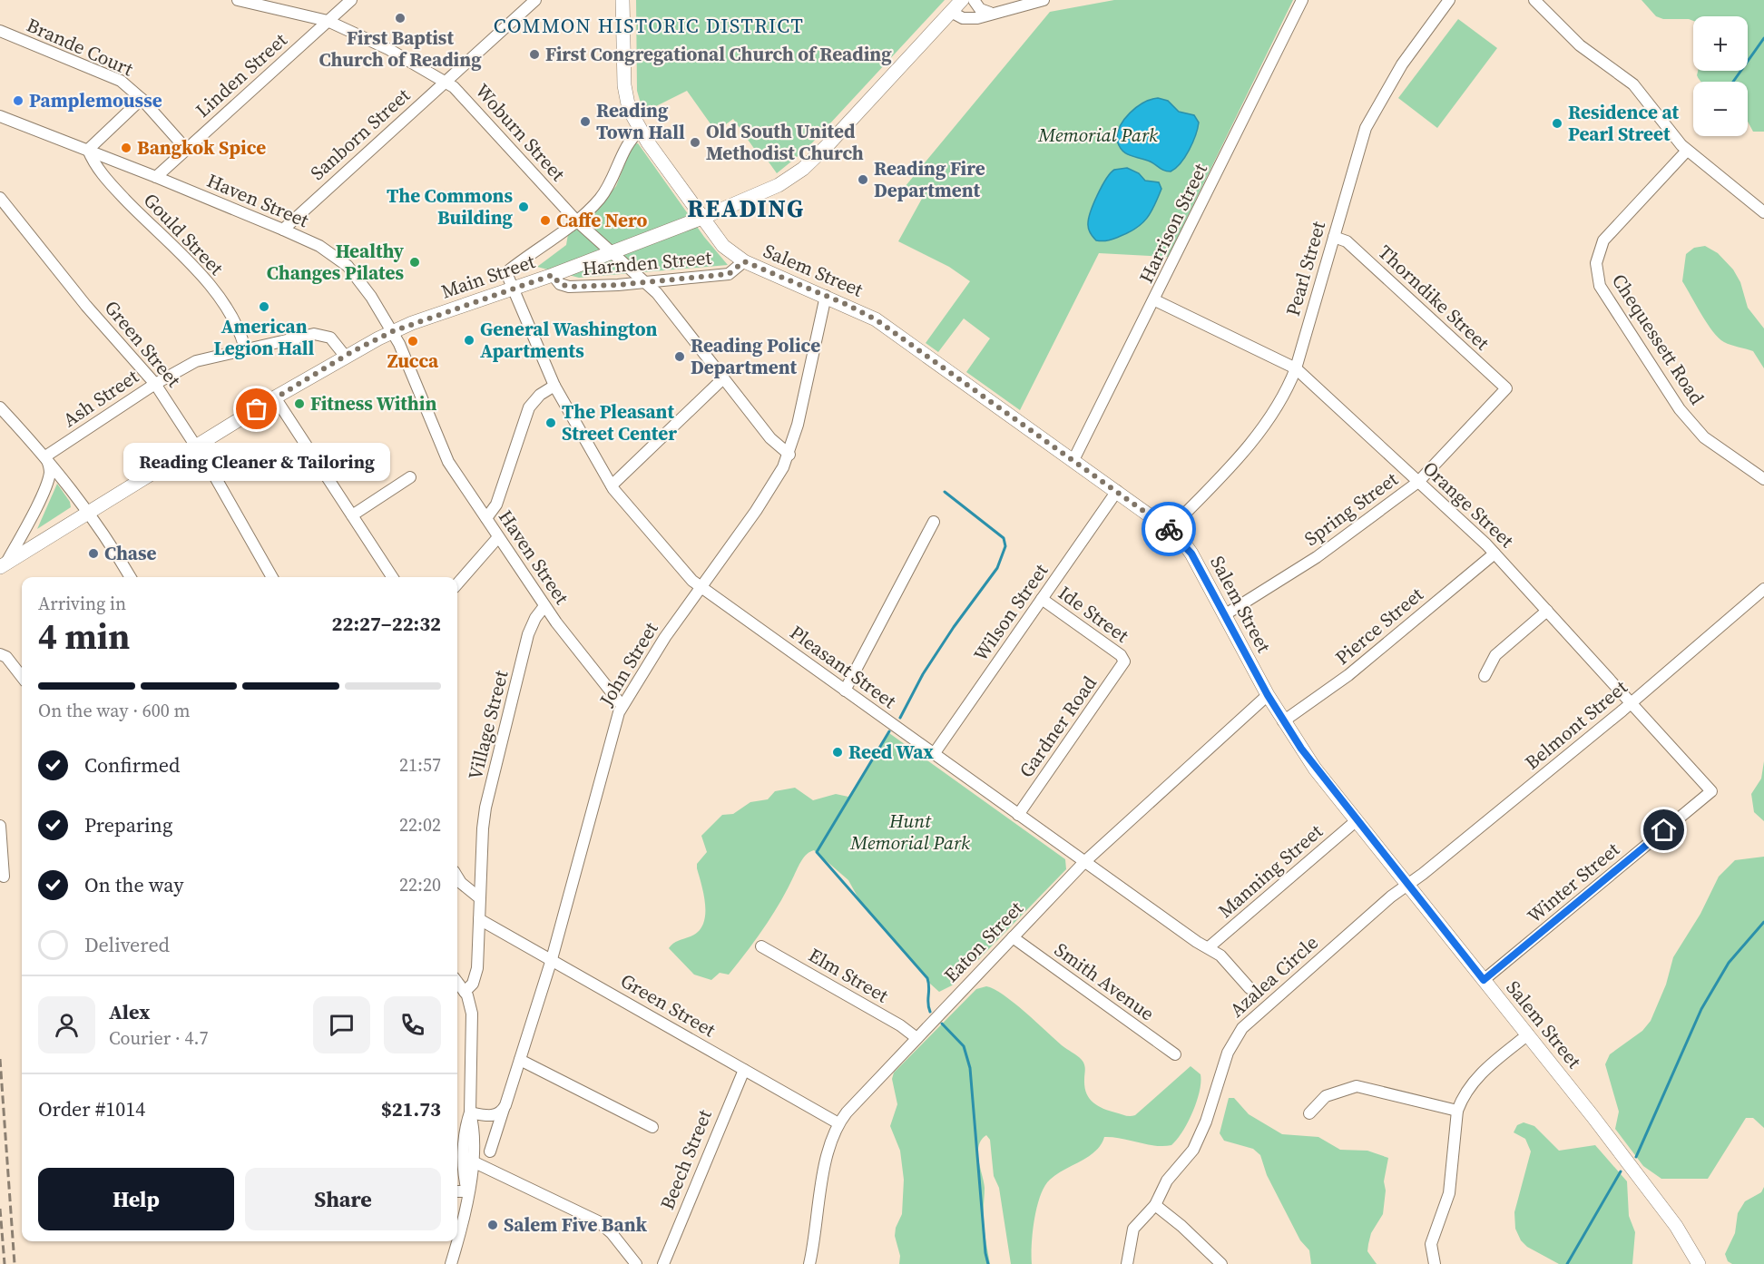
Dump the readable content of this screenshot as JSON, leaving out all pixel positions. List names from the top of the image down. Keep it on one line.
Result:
{"streets":{"main road":["Salem Street","Main Street"],"street":["Brande Court","Linden Street","Woburn Street","Sanborn Street","Haven Street","Harrison Street","Gould Street","Harnden Street","Pearl Street","Thorndike Street","Chequessett Road","Green Street","Ash Street","Orange Street","Spring Street","Wilson Street","Ide Street","Pierce Street","John Street","Pleasant Street","Village Street","Belmont Street","Gardner Road","Manning Street","Winter Street","Eaton Street","Elm Street","Azalea Circle","Smith Avenue","Beech Street"]},"crossings":[["Brande Court","Linden Street"],["Linden Street","Woburn Street"],["Linden Street","Haven Street"],["Woburn Street","Sanborn Street"],["Woburn Street","Harnden Street"],["Woburn Street","Main Street"],["Woburn Street","John Street"],["Sanborn Street","Haven Street"],["Haven Street","Gould Street"],["Haven Street","Main Street"],["Haven Street","John Street"],["Haven Street","Village Street"],["Harrison Street","Salem Street"],["Harrison Street","Orange Street"],["Gould Street","Ash Street"],["Harnden Street","Salem Street"],["Harnden Street","Main Street"],["Pearl Street","Salem Street"],["Pearl Street","Thorndike Street"],["Pearl Street","Orange Street"],["Salem Street","Main Street"],["Salem Street","Spring Street"],["Salem Street","Wilson Street"],["Salem Street","Pierce Street"],["Salem Street","John Street"],["Salem Street","Belmont Street"],["Salem Street","Manning Street"],["Salem Street","Winter Street"],["Salem Street","Eaton Street"],["Salem Street","Azalea Circle"],["Main Street","Green Street"],["Main Street","Ash Street"],["Main Street","Pleasant Street"],["Thorndike Street","Spring Street"],["Green Street","Ash Street"],["Green Street","John Street"],["Green Street","Village Street"],["Green Street","Eaton Street"],["Green Street","Beech Street"],["Orange Street","Spring Street"],["Orange Street","Pierce Street"],["Orange Street","Belmont Street"],["Orange Street","Winter Street"],["Wilson Street","Ide Street"],["Wilson Street","Pleasant Street"],["Ide Street","Gardner Road"],["John Street","Pleasant Street"],["Pleasant Street","Gardner Road"],["Pleasant Street","Manning Street"],["Pleasant Street","Eaton Street"],["Belmont Street","Azalea Circle"],["Eaton Street","Elm Street"],["Eaton Street","Smith Avenue"]],"districts":["COMMON HISTORIC DISTRICT","READING"],"parks":["Memorial Park","Hunt Memorial Park"],"places":["First Baptist Church of Reading","First Congregational Church of Reading","Pamplemousse","Reading Town Hall","Residence at Pearl Street","Old South United Methodist Church","Bangkok Spice","Reading Fire Department","The Commons Building","Caffe Nero","Healthy Changes Pilates","American Legion Hall","General Washington Apartments","Zucca","Reading Police Department","Fitness Within","Reading Cleaner & Tailoring","The Pleasant Street Center","Chase","Reed Wax","Salem Five Bank"],"page":{"map_buttons":["+","−"],"bubble":"Reading Cleaner & Tailoring","heading":["4 min","Arriving in","22:27–22:32"],"panel":["Alex","Courier · 4.7","Order #1014","$21.73"],"bar":"On the way · 600 m","list":[["Confirmed","21:57"],["Preparing","22:02"],["On the way","22:20"],"Delivered"],"buttons":["Help","Share"]}}
